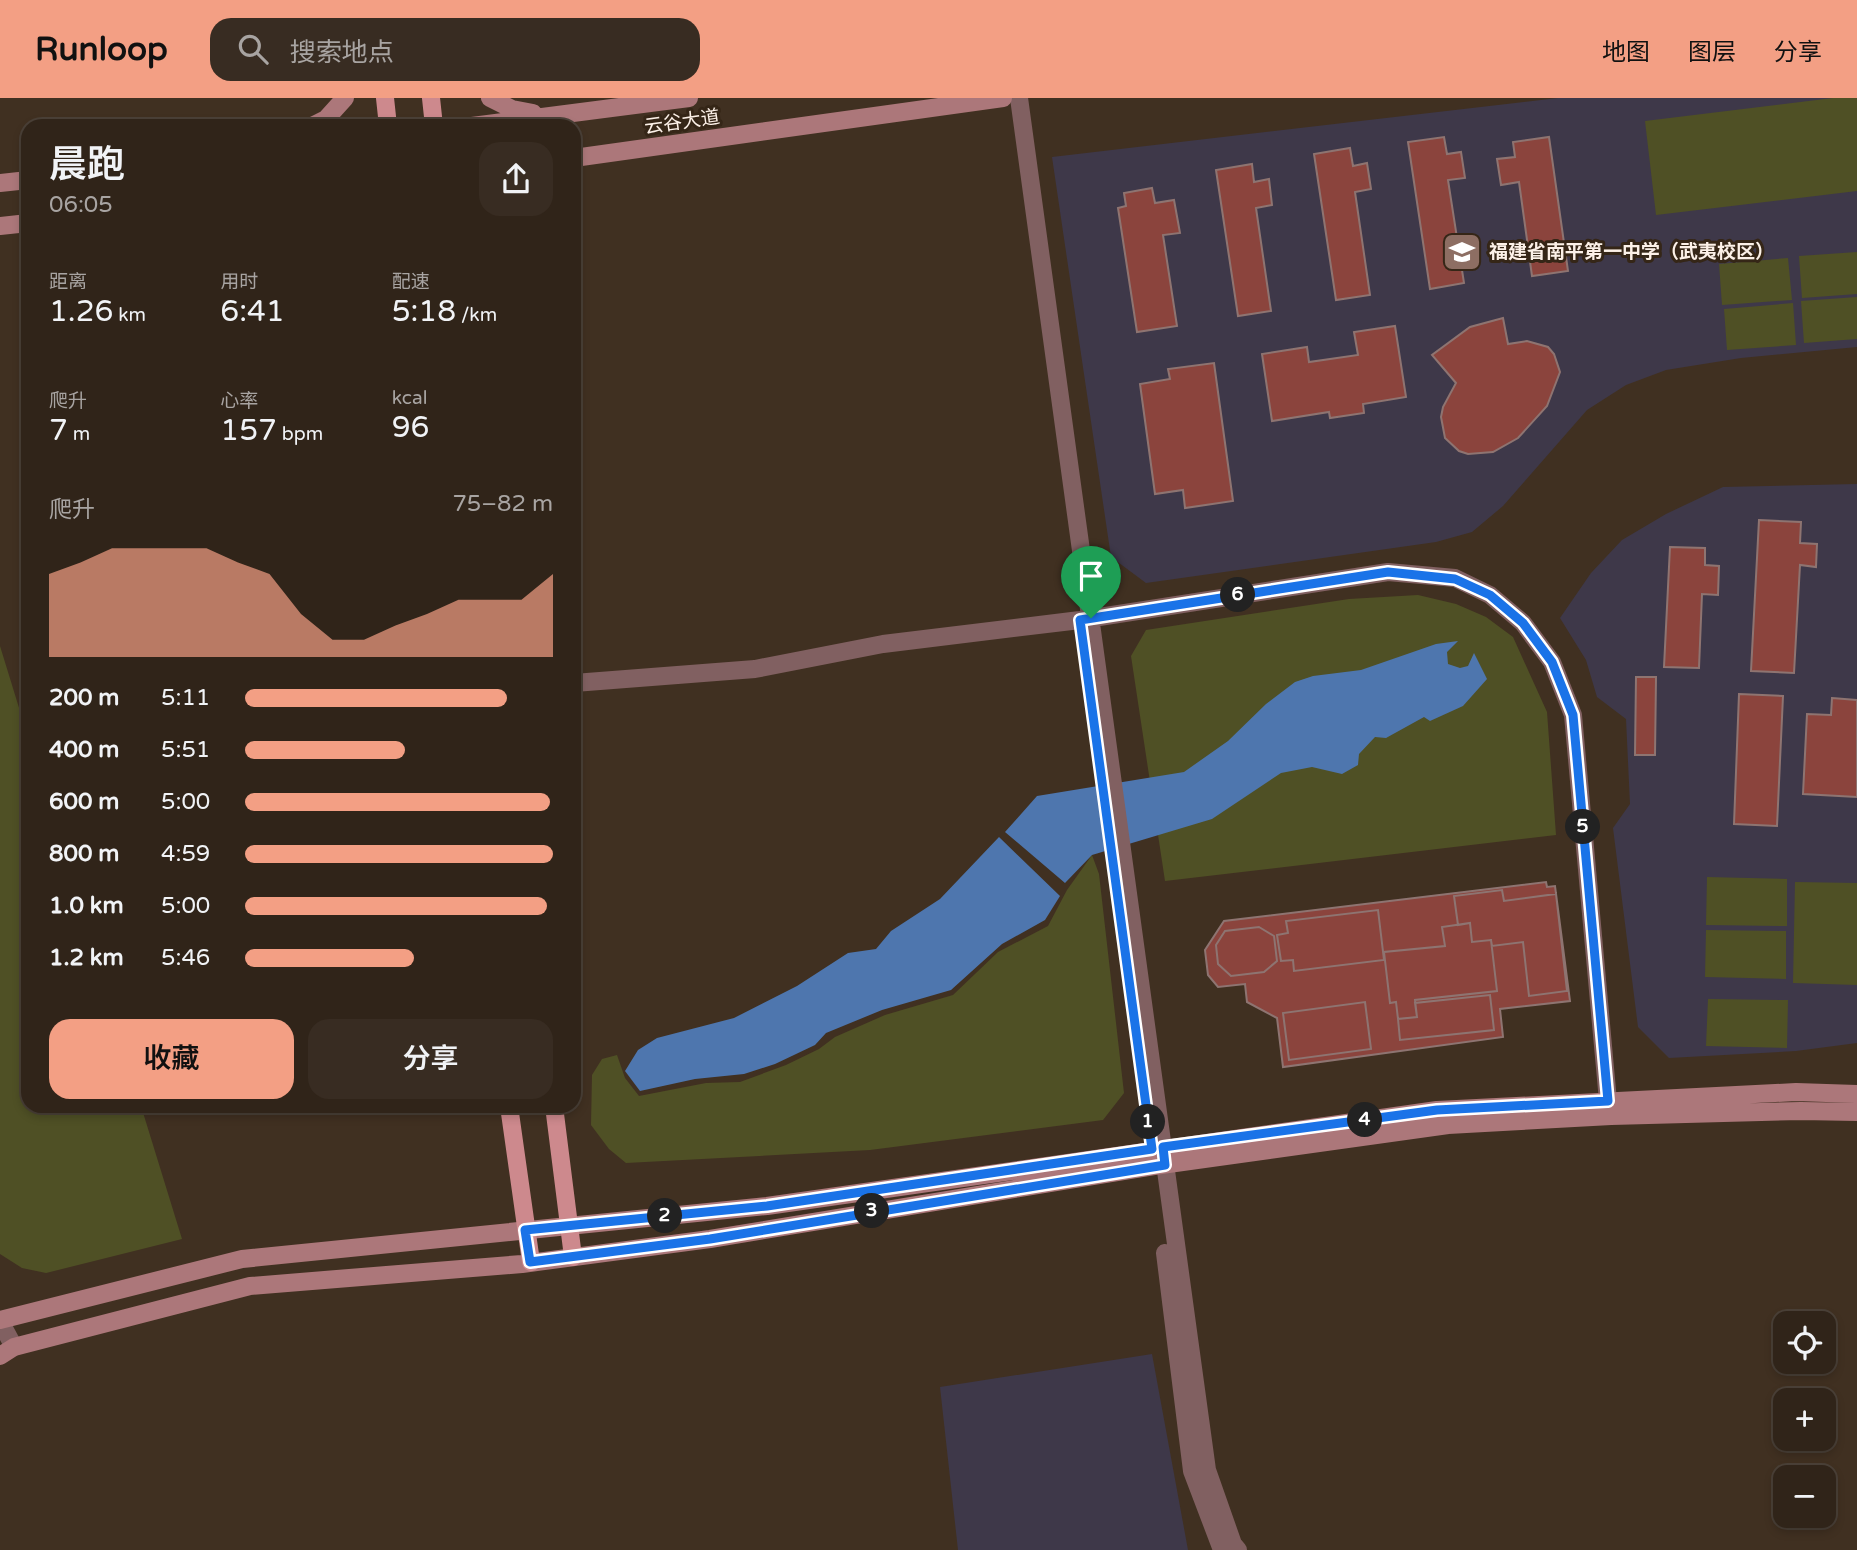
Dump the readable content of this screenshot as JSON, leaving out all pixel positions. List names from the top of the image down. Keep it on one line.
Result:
{"streets":{"main road":["云谷大道"]},"places":{"school or university":["福建省南平第一中学（武夷校区）"]},"page":{"header":"Runloop","search":"搜索地点","nav":["地图","图层","分享"],"heading":["晨跑","06:05"],"stats":[["距离","1.26 km"],["用时","6:41"],["配速","5:18 /km"],["爬升","7 m"],["心率","157 bpm"],["kcal","96"]],"chart":["爬升","75–82 m"],"pins":["6","5","4","1","3","2"],"list":[{"name":"200 m","note":"5:11"},{"name":"400 m","note":"5:51"},{"name":"600 m","note":"5:00"},{"name":"800 m","note":"4:59"},{"name":"1.0 km","note":"5:00"},{"name":"1.2 km","note":"5:46"}],"buttons":["收藏","分享"],"map_buttons":["+","−"]}}
